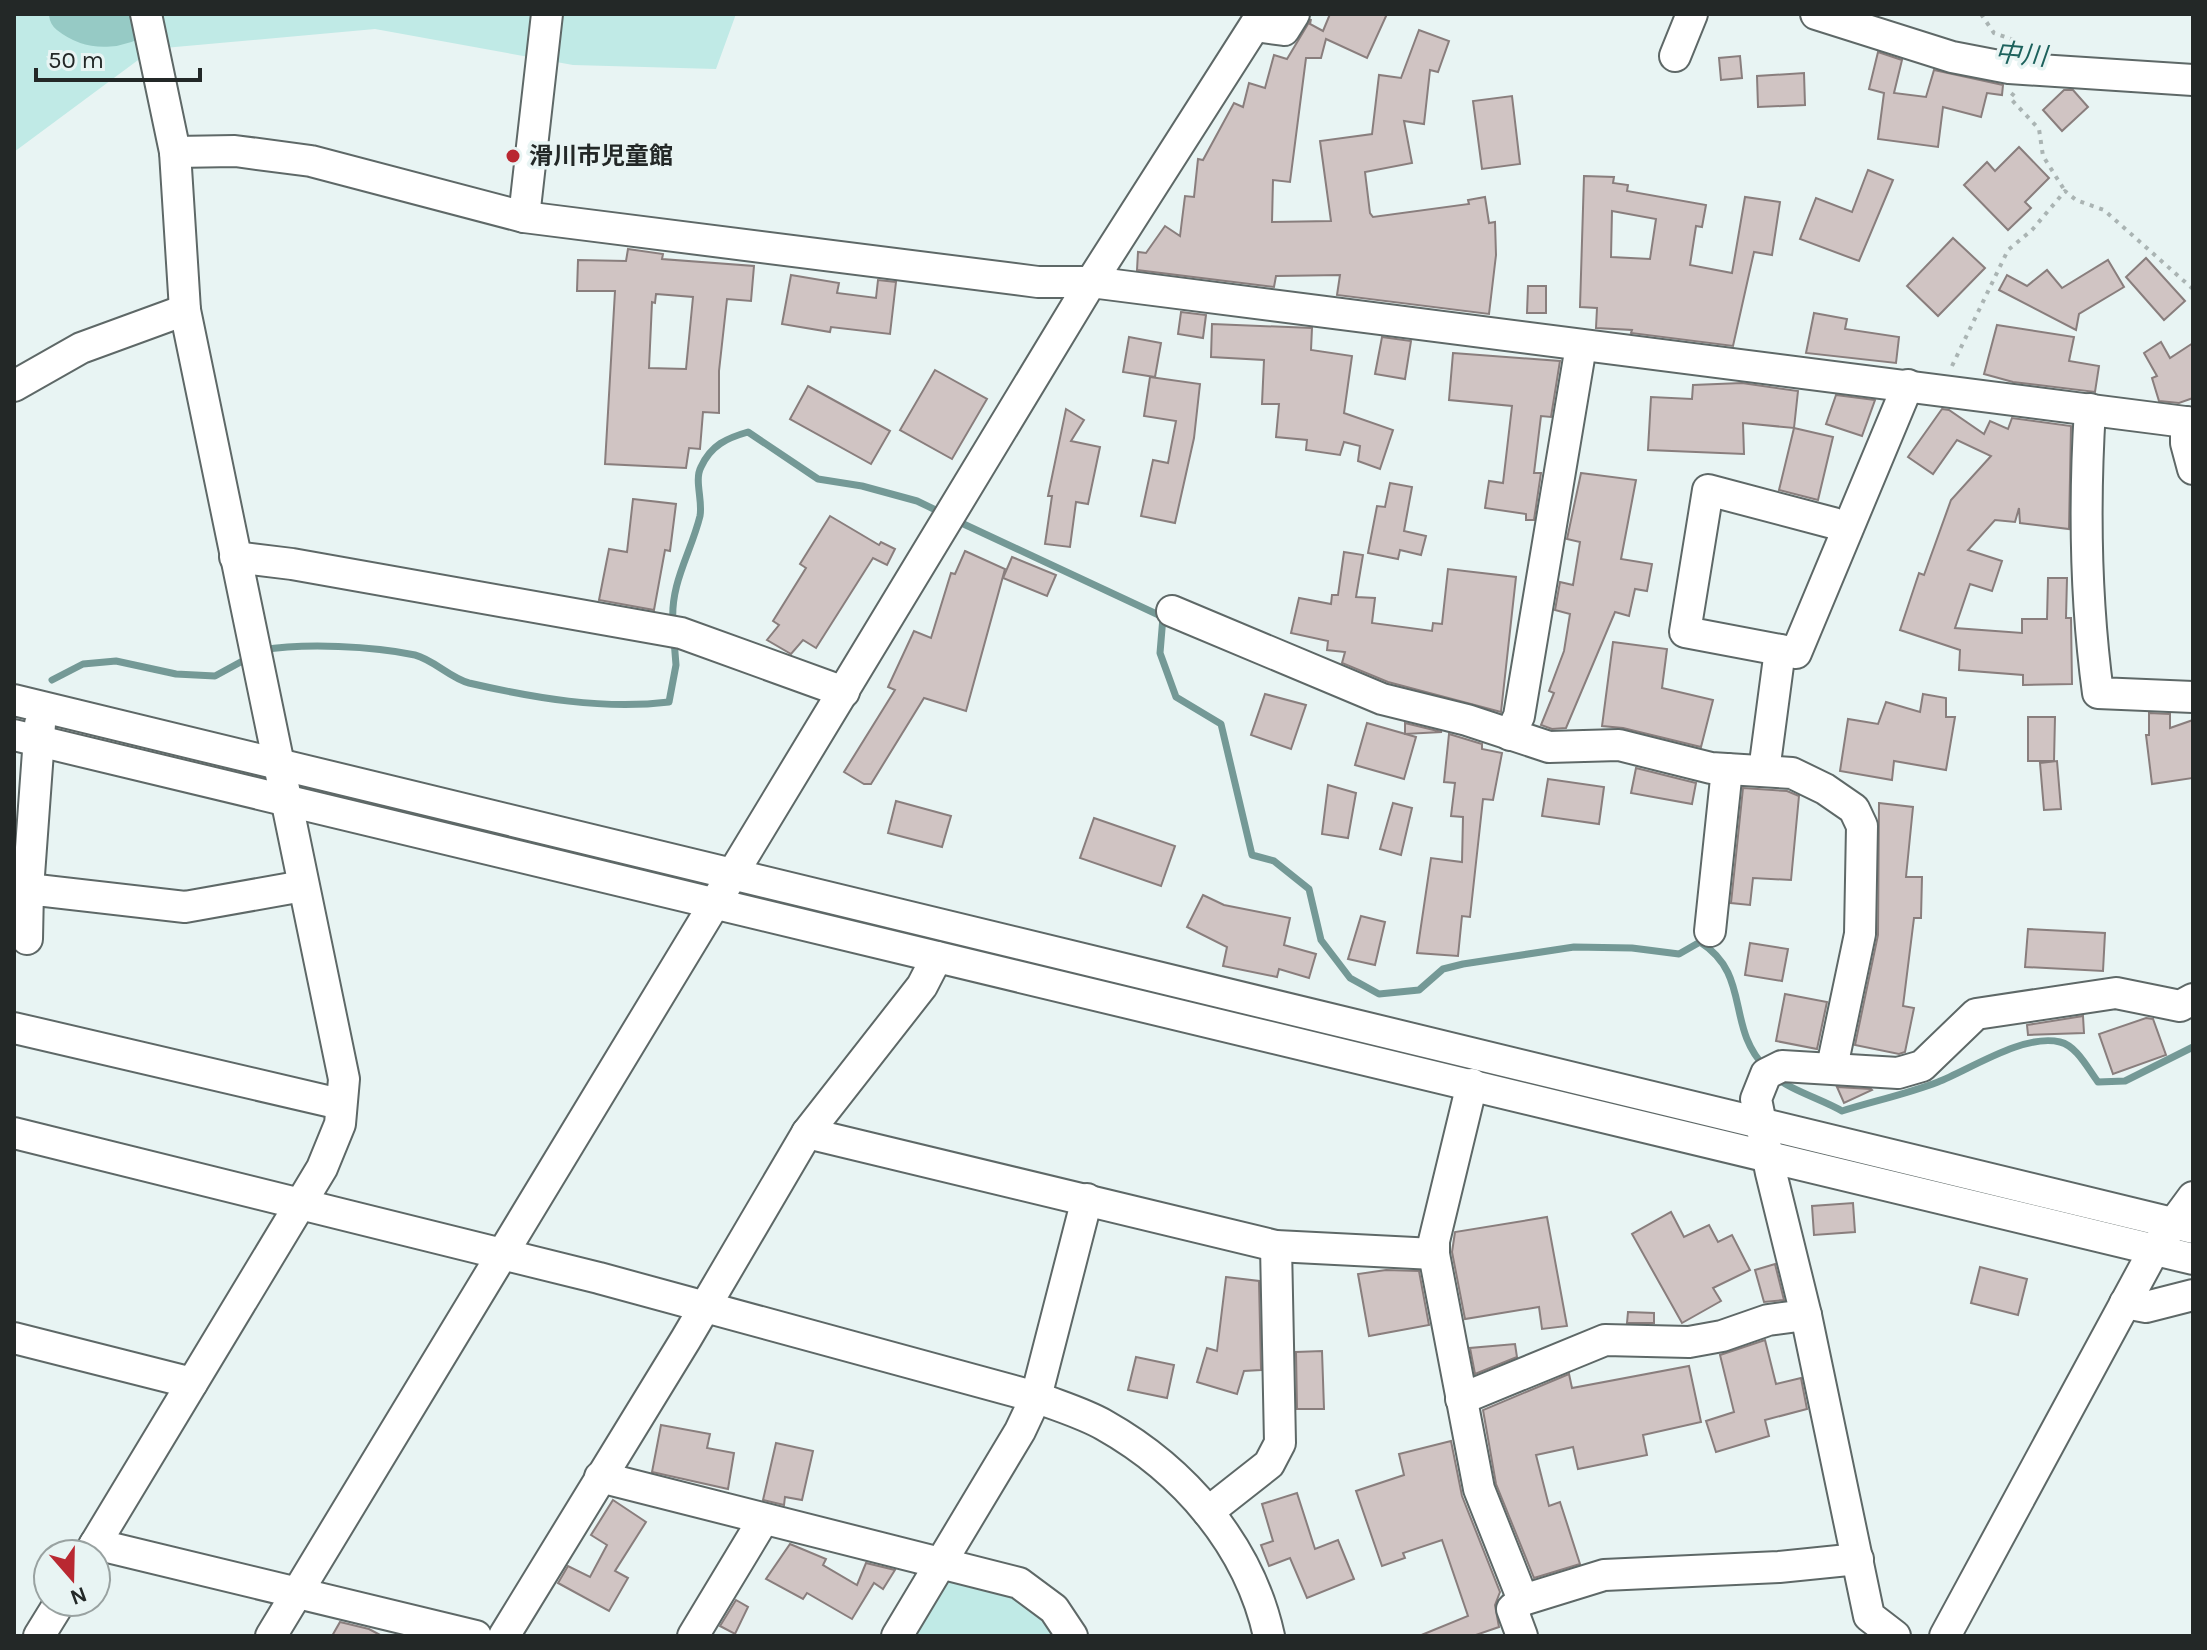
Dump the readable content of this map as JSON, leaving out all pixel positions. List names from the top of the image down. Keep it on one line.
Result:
{"water":["中川"],"places":["滑川市児童館"],"scale_bar":"50 m","north":"bottom"}
